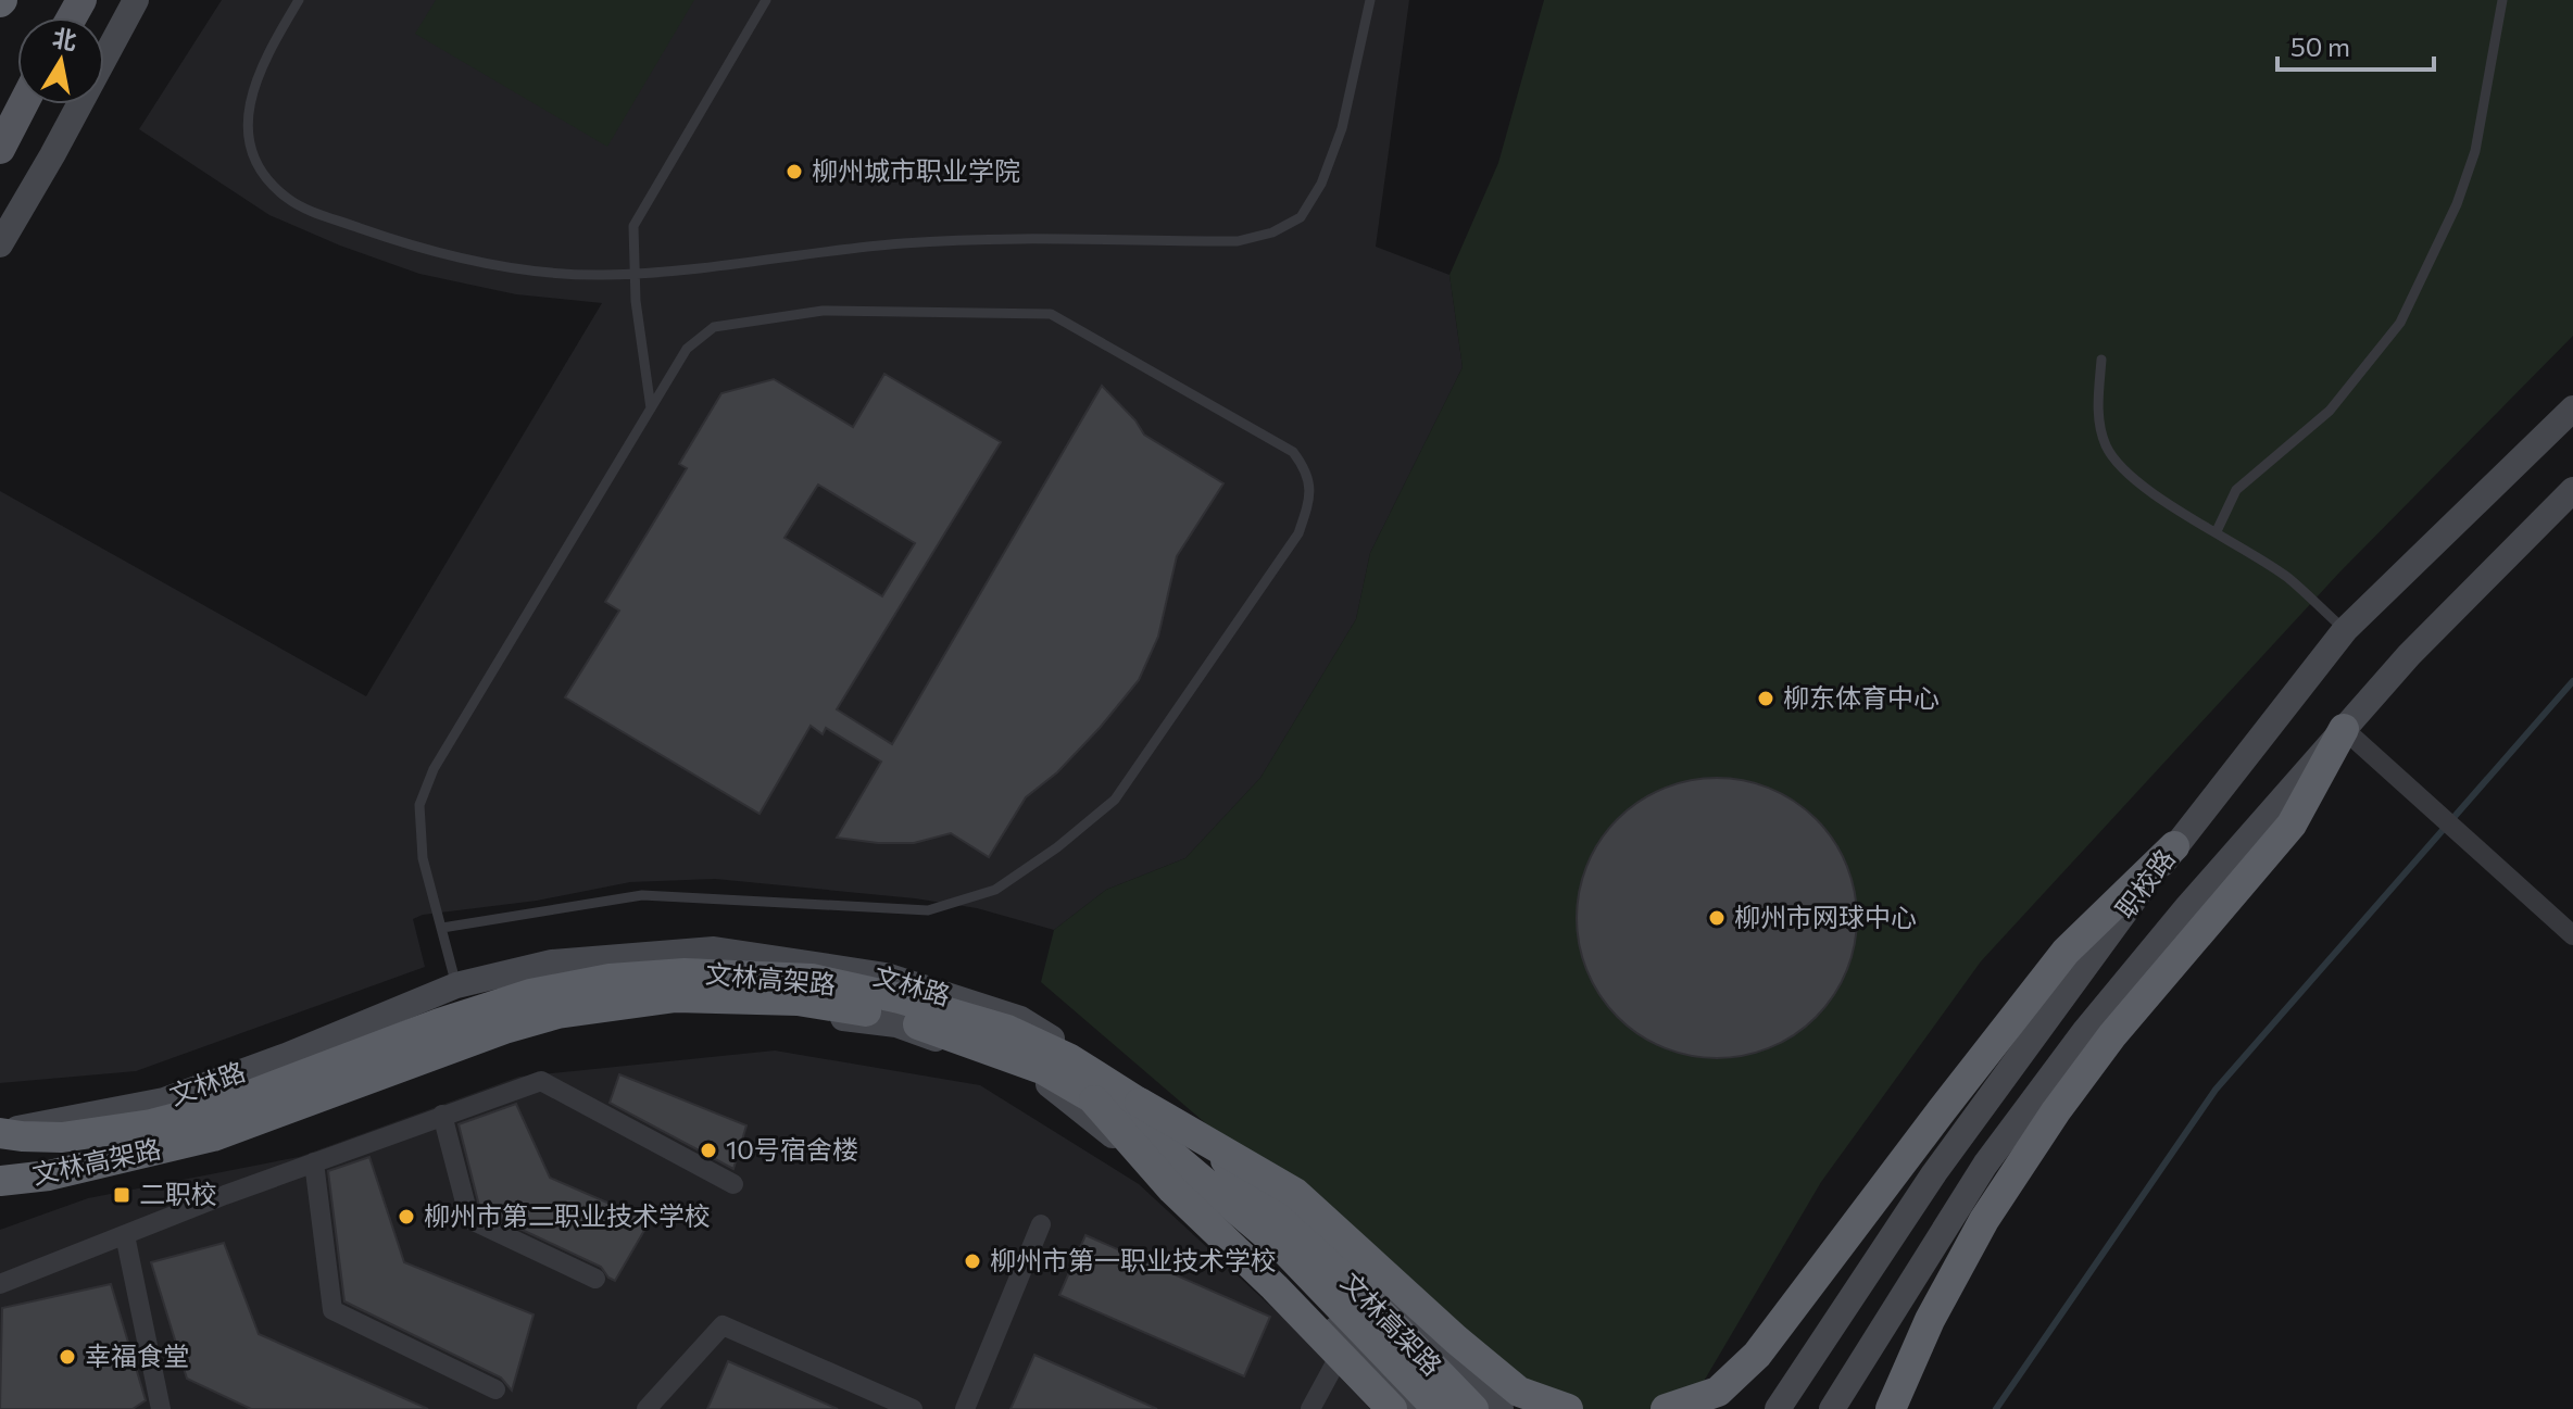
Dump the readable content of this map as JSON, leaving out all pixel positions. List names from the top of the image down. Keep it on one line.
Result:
{"streets":{"highway":["文林高架路"],"main road":["职校路","文林路"]},"crossings":[["文林高架路","文林路"]],"places":{"other":["柳州城市职业学院","柳东体育中心","柳州市网球中心","10号宿舍楼","柳州市第二职业技术学校","柳州市第一职业技术学校","幸福食堂"],"transit":["二职校"]},"scale_bar":"50 m","north":"top"}
